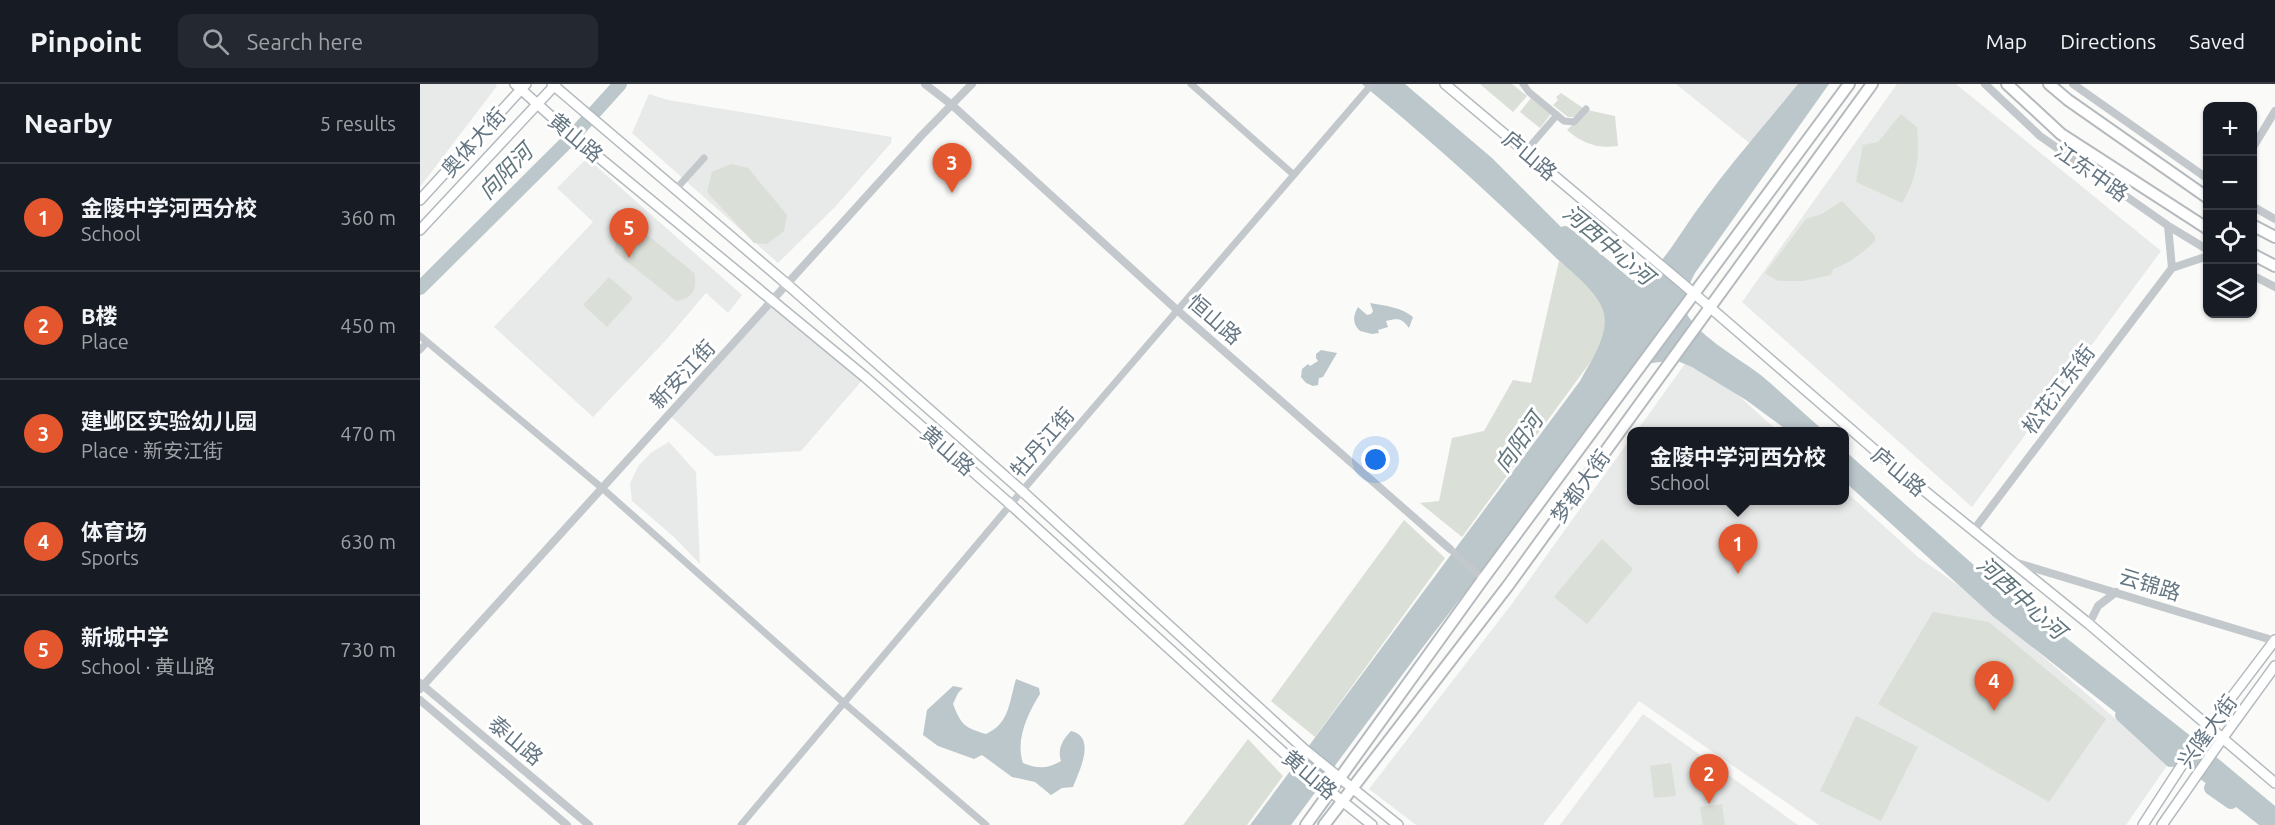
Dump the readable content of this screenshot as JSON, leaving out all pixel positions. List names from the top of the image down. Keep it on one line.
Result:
{"streets":{"main road":["黄山路","奥体大街","庐山路","江东中路","梦都大街","兴隆大街"],"street":["恒山路","新安江街","松花江东街","牡丹江街","云锦路","泰山路"]},"crossings":[["黄山路","奥体大街"],["黄山路","新安江街"],["黄山路","牡丹江街"],["黄山路","梦都大街"],["庐山路","松花江东街"],["庐山路","梦都大街"],["庐山路","云锦路"],["庐山路","兴隆大街"],["恒山路","新安江街"],["恒山路","牡丹江街"],["恒山路","梦都大街"],["新安江街","泰山路"],["云锦路","兴隆大街"]],"water":["向阳河","河西中心河"],"page":{"header":"Pinpoint","search":"Search here","nav":["Map","Directions","Saved"],"heading":["Nearby","5 results"],"map_buttons":["+","−"],"pins":["3","5","1","4","2"],"list":[{"mark":"1","name":"金陵中学河西分校","note":"School","value":"360 m"},{"mark":"2","name":"B楼","note":"Place","value":"450 m"},{"mark":"3","name":"建邺区实验幼儿园","note":"Place · 新安江街","value":"470 m"},{"mark":"4","name":"体育场","note":"Sports","value":"630 m"},{"mark":"5","name":"新城中学","note":"School · 黄山路","value":"730 m"}],"popup":["金陵中学河西分校","School"]}}
